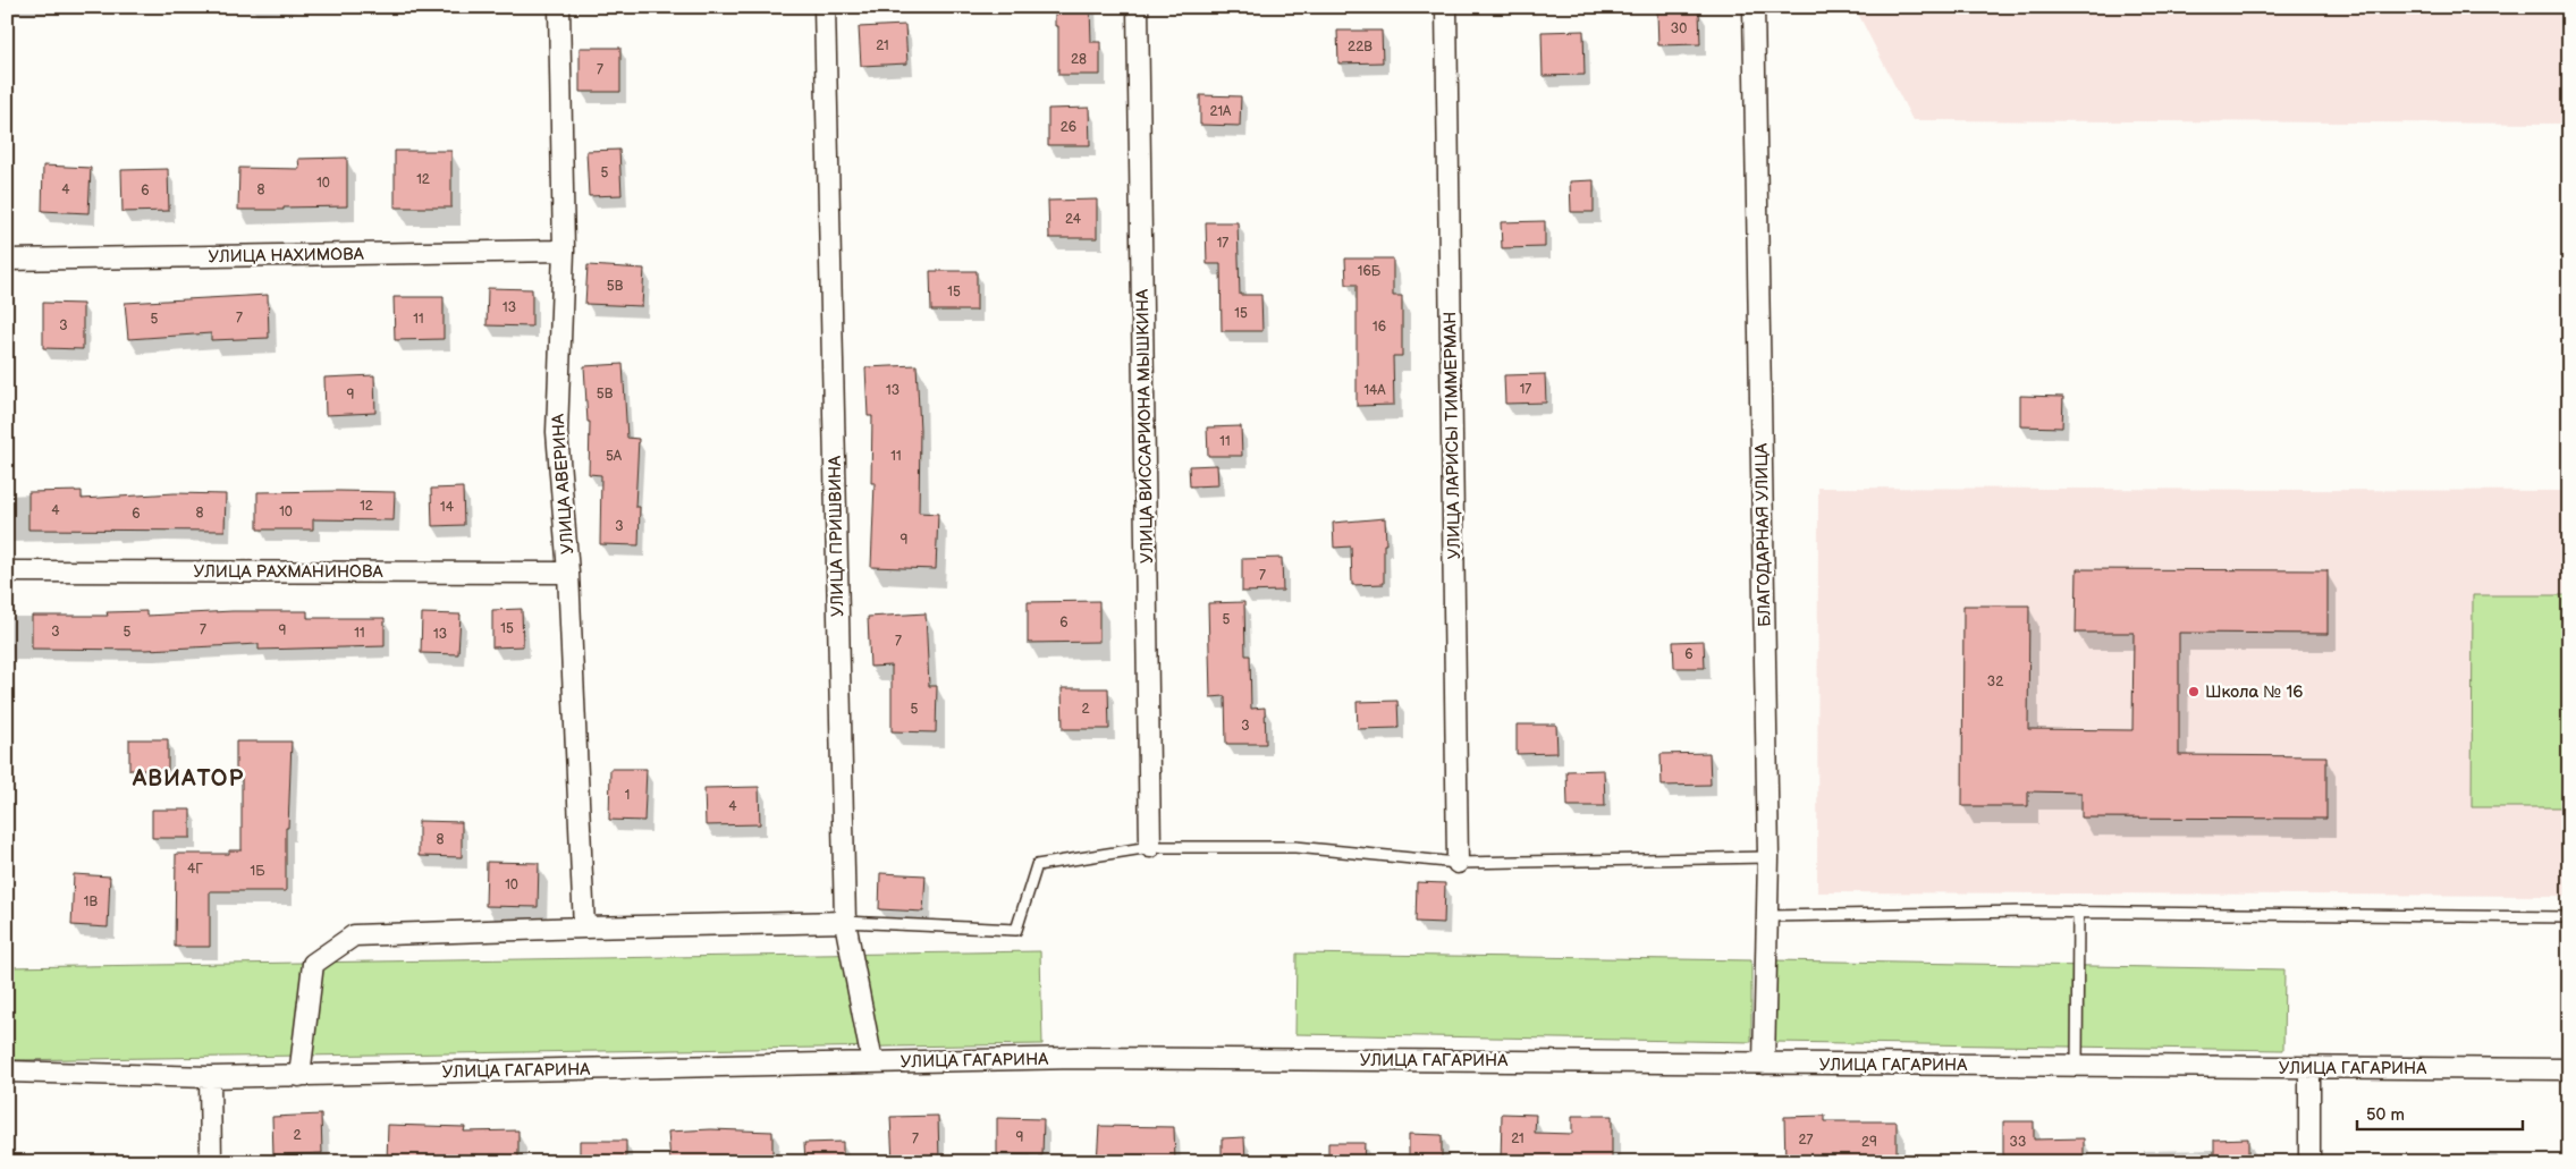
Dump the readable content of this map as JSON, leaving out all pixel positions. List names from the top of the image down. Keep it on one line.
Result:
{"streets":{"street":["УЛИЦА НАХИМОВА","УЛИЦА ВИССАРИОНА МЫШКИНА","УЛИЦА ЛАРИСЫ ТИММЕРМАН","УЛИЦА АВЕРИНА","БЛАГОДАРНАЯ УЛИЦА","УЛИЦА ПРИШВИНА","УЛИЦА РАХМАНИНОВА","УЛИЦА ГАГАРИНА"]},"crossings":[["УЛИЦА НАХИМОВА","УЛИЦА АВЕРИНА"],["УЛИЦА АВЕРИНА","УЛИЦА РАХМАНИНОВА"],["БЛАГОДАРНАЯ УЛИЦА","УЛИЦА ГАГАРИНА"],["УЛИЦА ПРИШВИНА","УЛИЦА ГАГАРИНА"]],"districts":["АВИАТОР"],"places":["Школа № 16"],"house_numbers":["30","21","22В","28","7","21А","26","5","12","10","4","8","6","24","17","16Б","5В","15","13","15","7","5","11","3","16","17","13","14А","5В","9","11","5А","11","12","14","4","10","8","6","3","9","7","5","6","15","7","9","3","5","11","13","7","6","32","5","2","3","1","4","8","4Г","1Б","10","1В","2","9","7","21","27","29","33"],"scale_bar":"50 m"}
